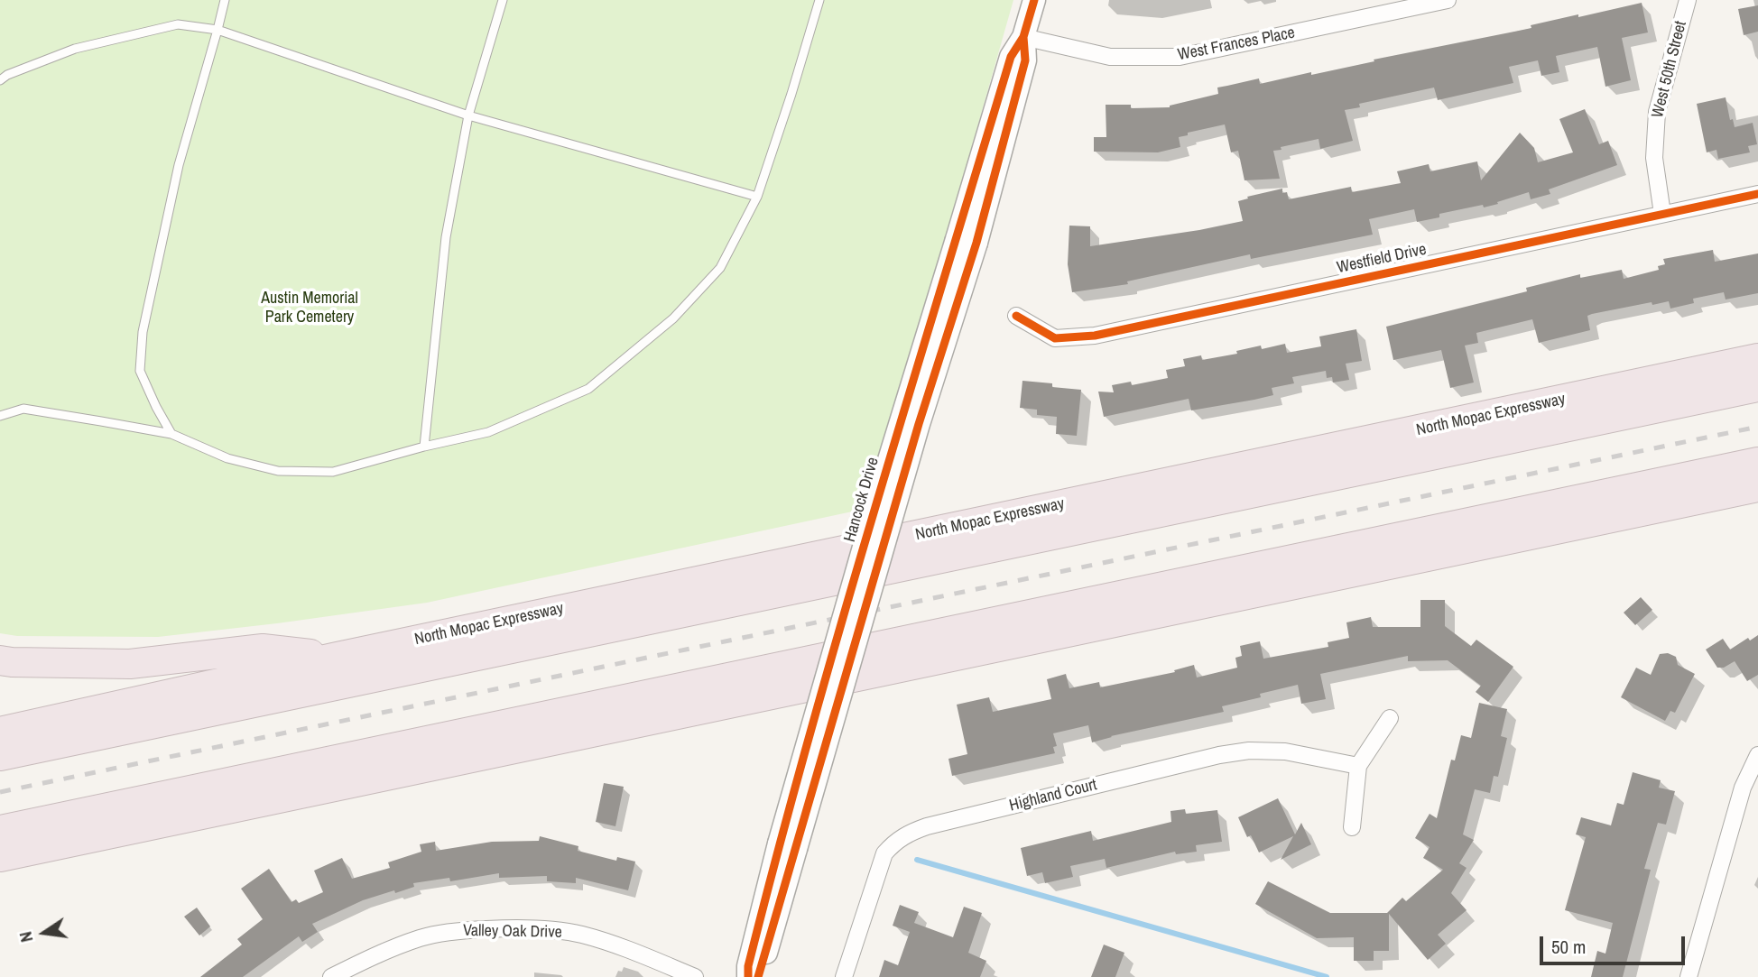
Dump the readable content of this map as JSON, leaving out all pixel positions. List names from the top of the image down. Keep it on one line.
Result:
{"streets":{"highway":["North Mopac Expressway"],"street":["West Frances Place","West 50th Street","Westfield Drive","Hancock Drive","Highland Court","Valley Oak Drive"]},"crossings":[["West Frances Place","Hancock Drive"],["West 50th Street","Westfield Drive"]],"parks":["Austin Memorial Park Cemetery"],"scale_bar":"50 m","north":"left"}
